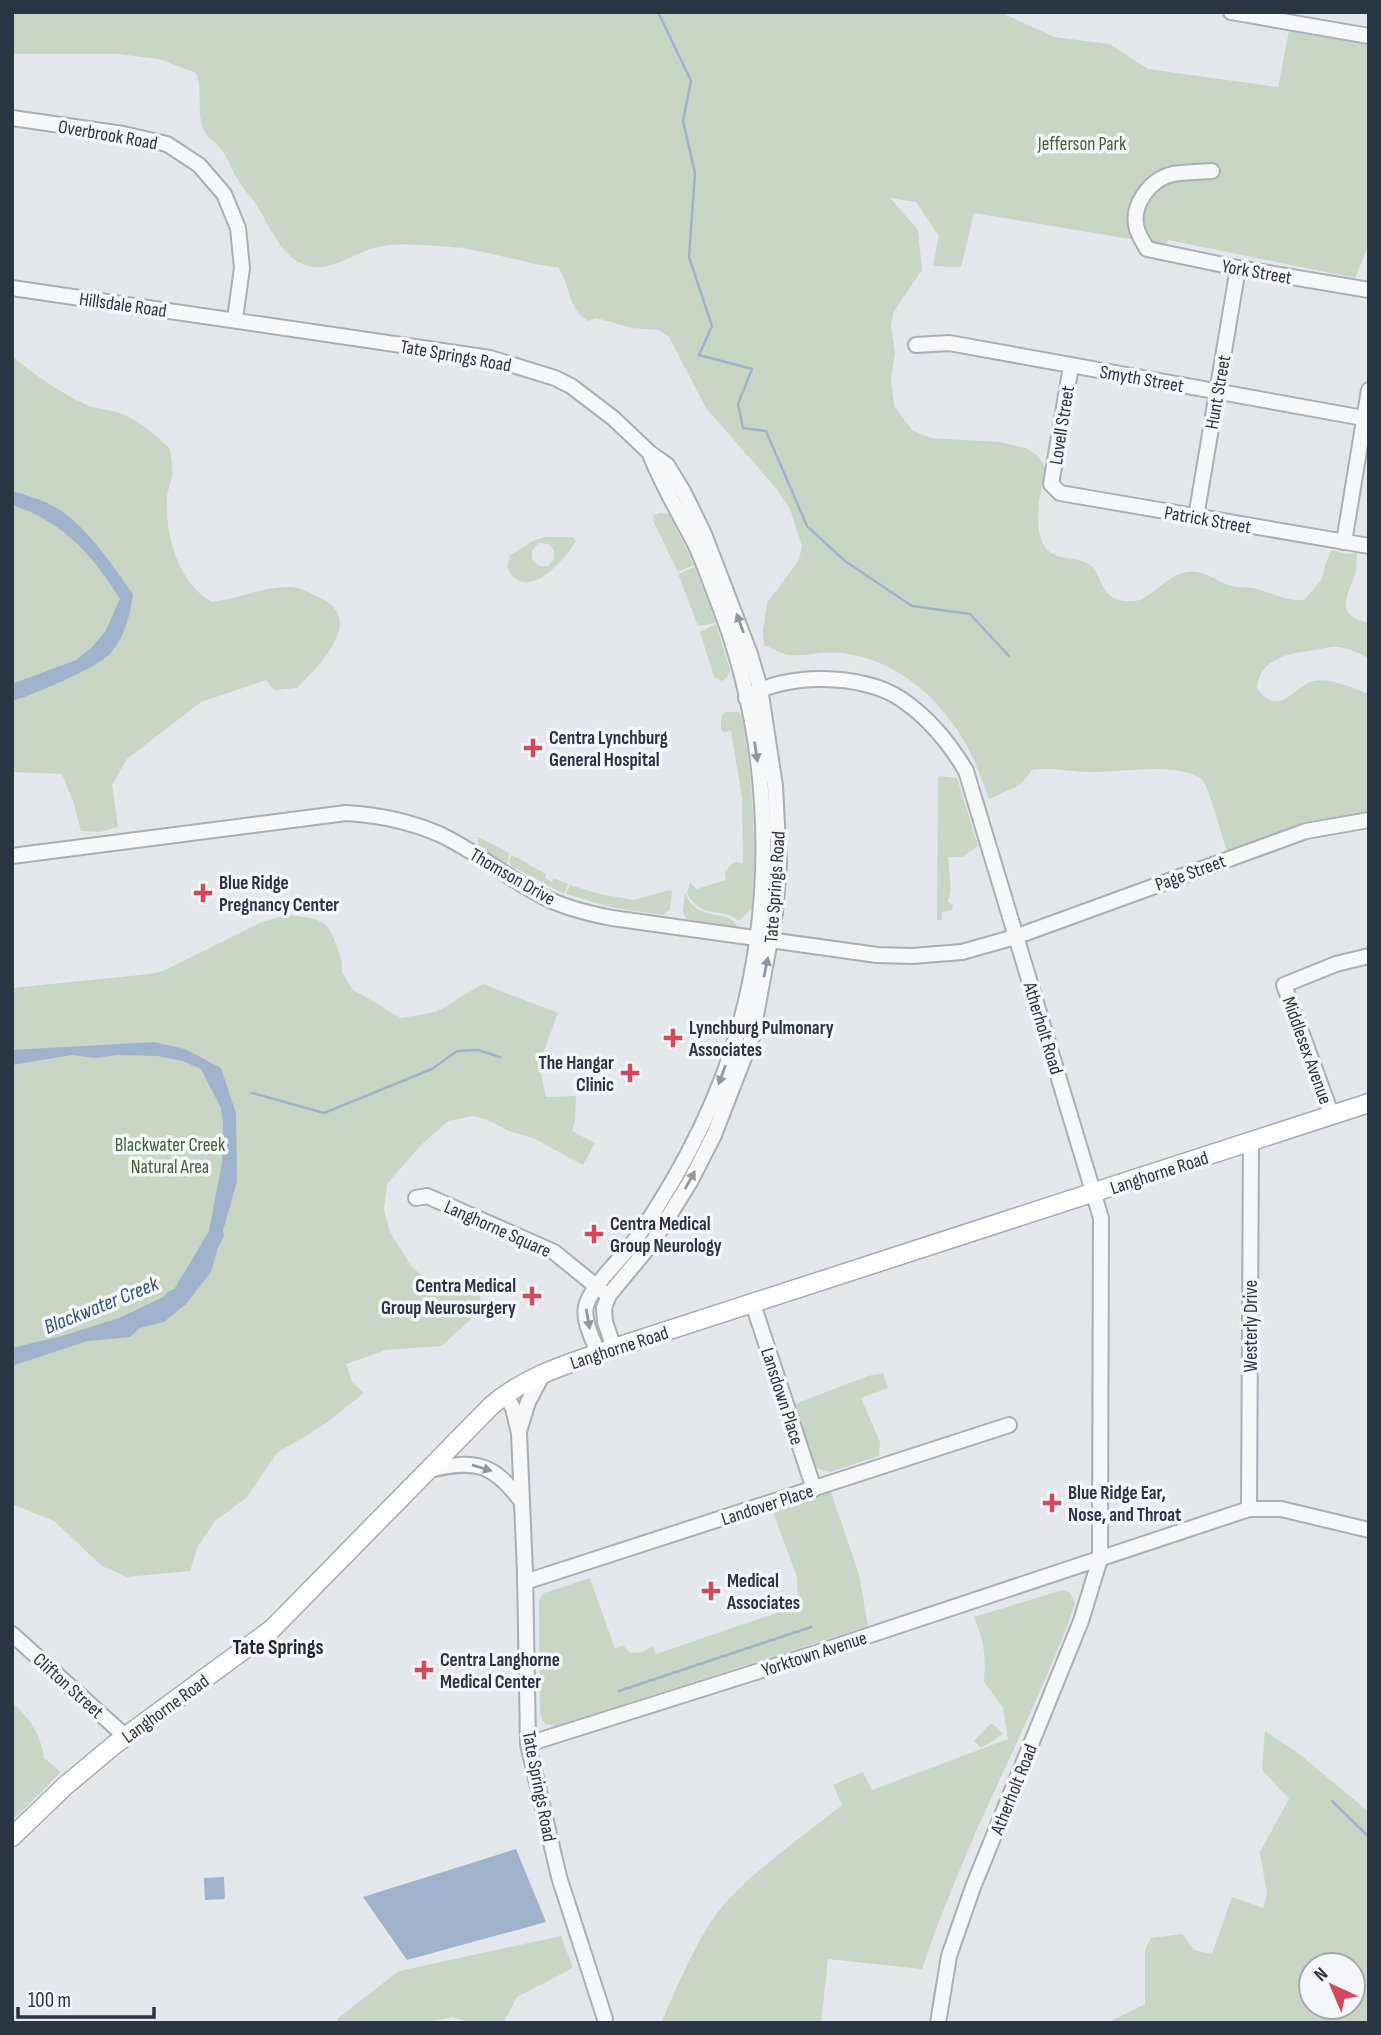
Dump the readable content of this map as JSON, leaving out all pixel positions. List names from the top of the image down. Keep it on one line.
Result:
{"streets":{"main road":["Langhorne Road"],"street":["Overbrook Road","York Street","Hillsdale Road","Tate Springs Road","Smyth Street","Hunt Street","Lovell Street","Patrick Street","Page Street","Thomson Drive","Atherholt Road","Middlesex Avenue","Langhorne Square","Westerly Drive","Lansdown Place","Landover Place","Yorktown Avenue","Clifton Street"]},"crossings":[["Overbrook Road","Hillsdale Road"],["Overbrook Road","Tate Springs Road"],["York Street","Hunt Street"],["Hillsdale Road","Tate Springs Road"],["Tate Springs Road","Thomson Drive"],["Tate Springs Road","Atherholt Road"],["Tate Springs Road","Langhorne Road"],["Tate Springs Road","Langhorne Square"],["Tate Springs Road","Landover Place"],["Tate Springs Road","Yorktown Avenue"],["Smyth Street","Hunt Street"],["Smyth Street","Lovell Street"],["Hunt Street","Patrick Street"],["Lovell Street","Patrick Street"],["Page Street","Thomson Drive"],["Page Street","Atherholt Road"],["Thomson Drive","Atherholt Road"],["Atherholt Road","Langhorne Road"],["Atherholt Road","Yorktown Avenue"],["Middlesex Avenue","Langhorne Road"],["Langhorne Road","Westerly Drive"],["Langhorne Road","Lansdown Place"],["Langhorne Road","Clifton Street"],["Westerly Drive","Yorktown Avenue"],["Lansdown Place","Landover Place"]],"districts":["Tate Springs"],"water":["Blackwater Creek"],"parks":["Jefferson Park","Blackwater Creek Natural Area"],"places":{"health":["Centra Lynchburg General Hospital","Blue Ridge Pregnancy Center","Lynchburg Pulmonary Associates","The Hangar Clinic","Centra Medical Group Neurology","Centra Medical Group Neurosurgery","Blue Ridge Ear, Nose, and Throat","Medical Associates","Centra Langhorne Medical Center"]},"scale_bar":"100 m","north":"top left"}
